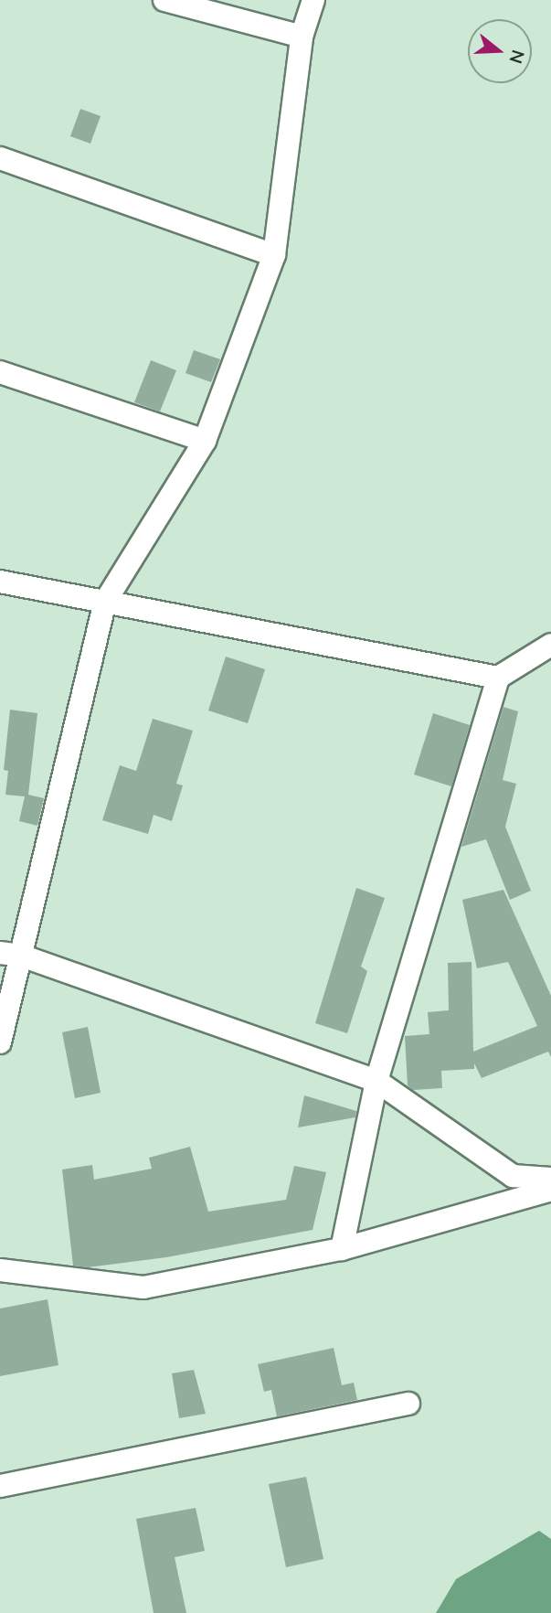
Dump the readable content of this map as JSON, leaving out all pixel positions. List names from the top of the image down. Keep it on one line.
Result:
{"north":"right"}
